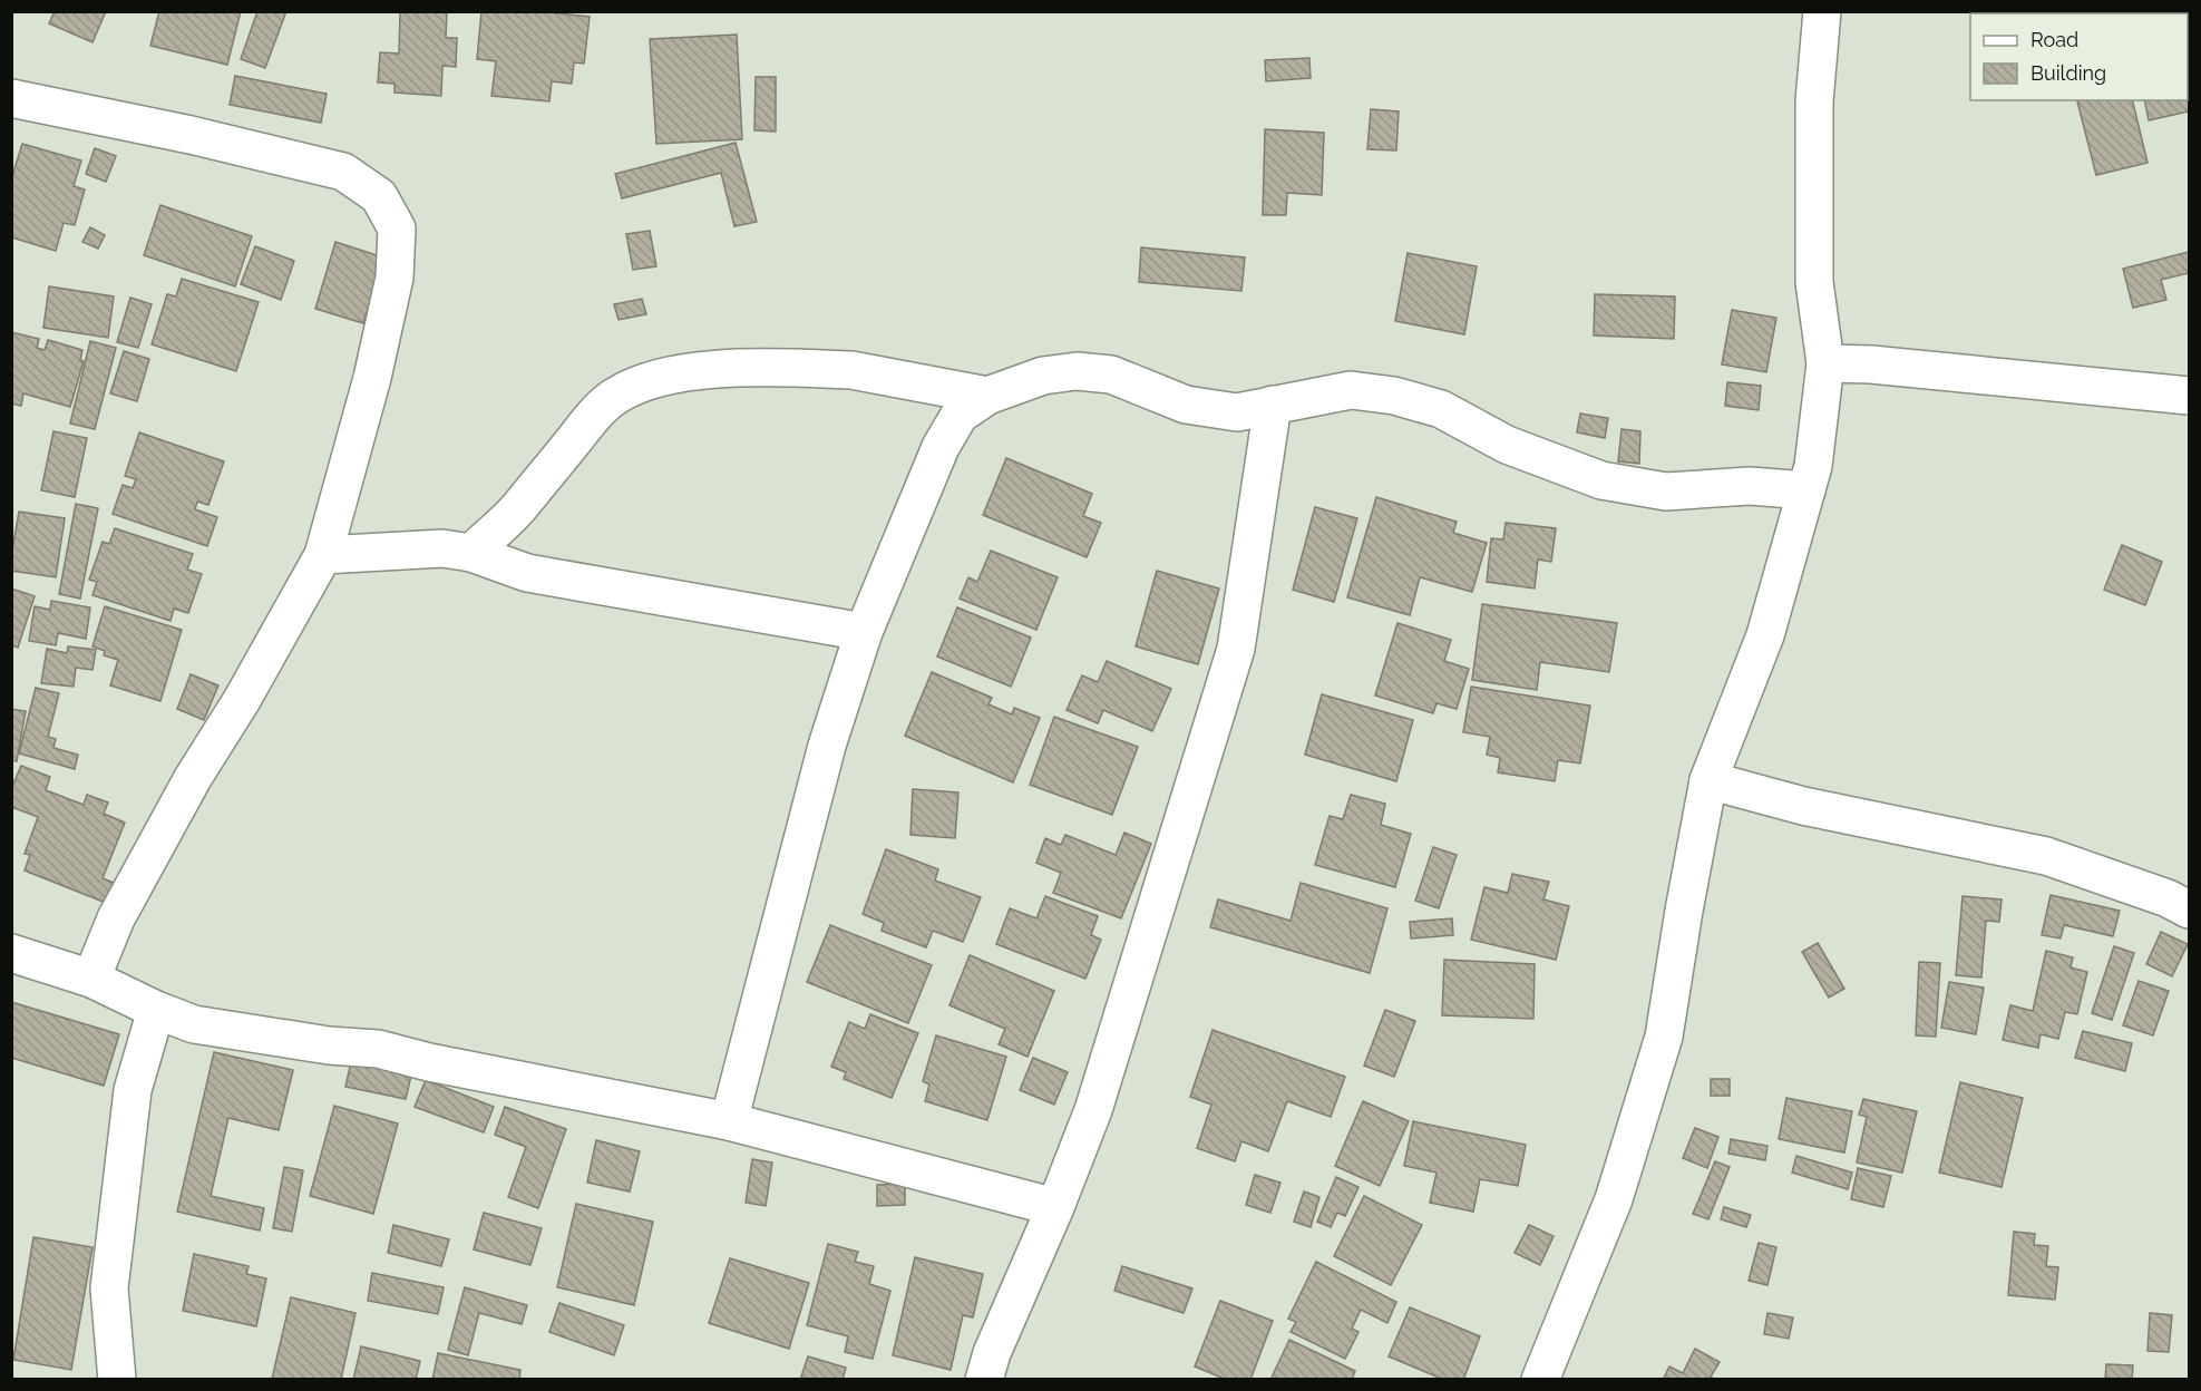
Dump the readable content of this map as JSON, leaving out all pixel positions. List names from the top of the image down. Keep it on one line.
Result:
{"legend":["Road","Building"]}
